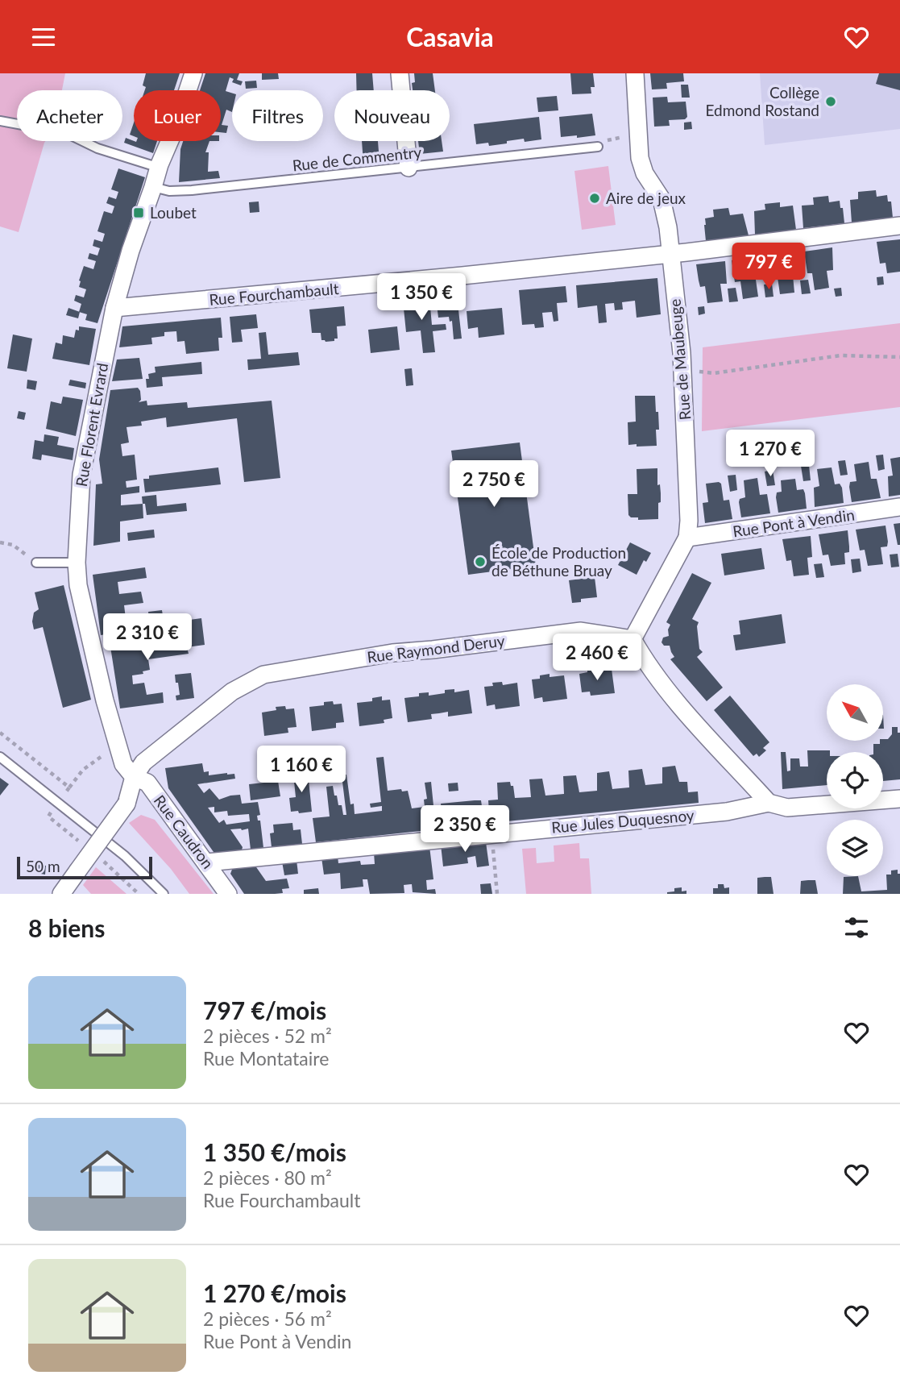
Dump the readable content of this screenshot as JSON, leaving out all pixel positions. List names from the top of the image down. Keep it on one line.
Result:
{"streets":{"street":["Rue Fourchambault","Rue de Maubeuge","Rue Florent Evrard","Rue Pont à Vendin","Rue Raymond Deruy","Rue Jules Duquesnoy","Rue Caudron"],"lane":["Rue de Commentry"]},"crossings":[["Rue de Commentry","Rue Florent Evrard"],["Rue Fourchambault","Rue de Maubeuge"],["Rue Fourchambault","Rue Florent Evrard"],["Rue de Maubeuge","Rue Pont à Vendin"],["Rue de Maubeuge","Rue Raymond Deruy"],["Rue Florent Evrard","Rue Raymond Deruy"],["Rue Florent Evrard","Rue Caudron"],["Rue Raymond Deruy","Rue Caudron"],["Rue Jules Duquesnoy","Rue Caudron"]],"places":{"other":["Collège Edmond Rostand","Aire de jeux","École de Production de Béthune Bruay"],"transit":["Loubet"]},"scale_bar":"50 m","north":"top left","page":{"header":"Casavia","chip":["Acheter","Louer","Filtres","Nouveau"],"price":["797 €","1 350 €","1 270 €","2 750 €","2 310 €","2 460 €","1 160 €","2 350 €"],"scale":"50 m","heading":"8 biens","list":[{"name":"797 €/mois","note":"2 pièces · 52 m² · Rue Montataire"},{"name":"1 350 €/mois","note":"2 pièces · 80 m² · Rue Fourchambault"},{"name":"1 270 €/mois","note":"2 pièces · 56 m² · Rue Pont à Vendin"}]}}
